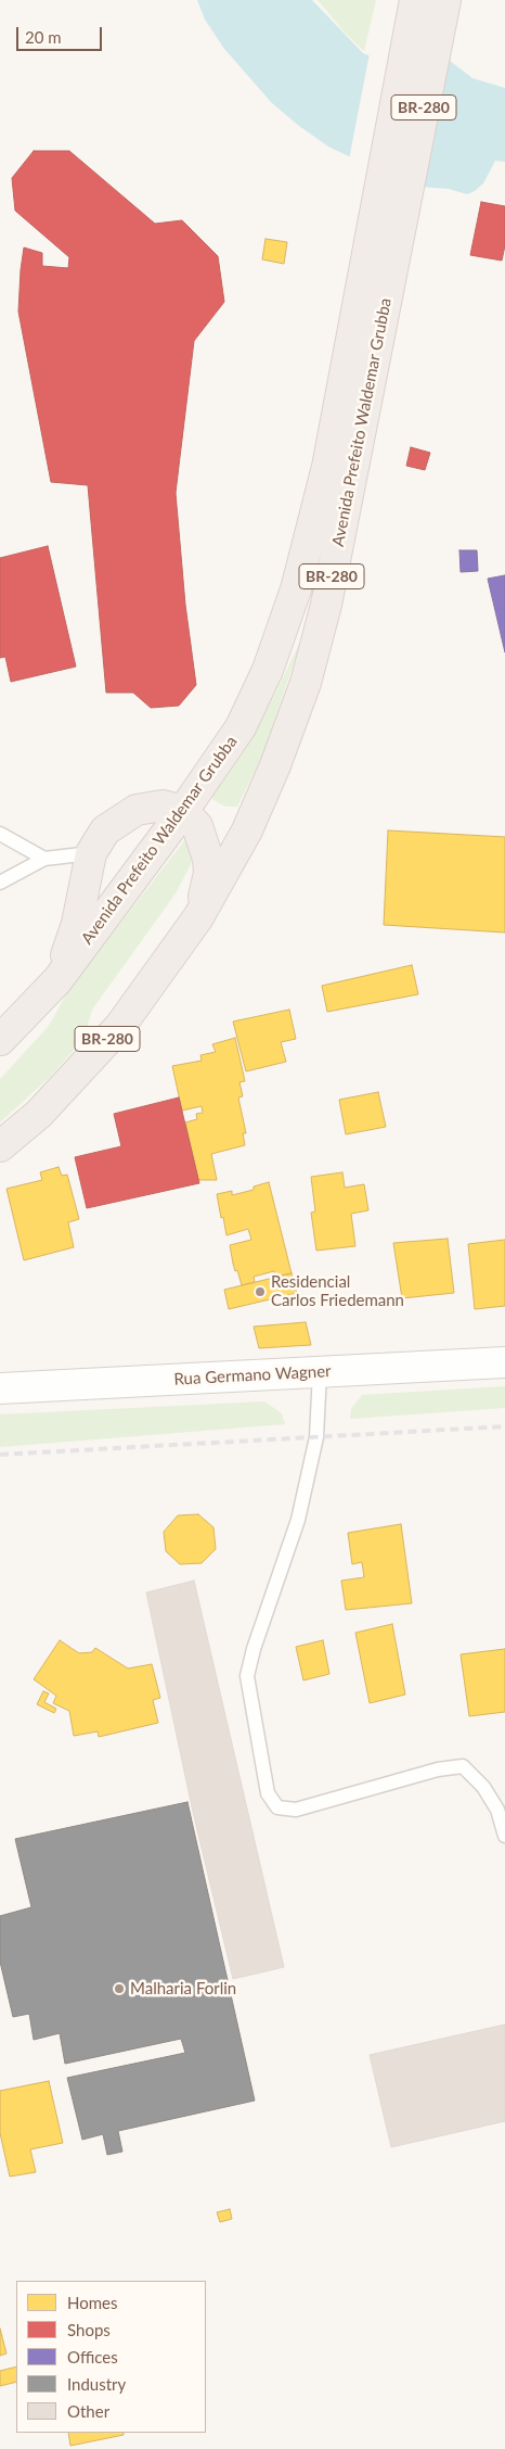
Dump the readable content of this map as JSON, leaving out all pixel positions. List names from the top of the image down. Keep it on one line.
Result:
{"streets":{"highway":["BR-280","Avenida Prefeito Waldemar Grubba"],"street":["Rua Germano Wagner"]},"crossings":[["BR-280","Avenida Prefeito Waldemar Grubba"]],"places":["Residencial Carlos Friedemann","Malharia Forlin"],"legend":["Homes","Shops","Offices","Industry","Other"],"scale_bar":"20 m"}
